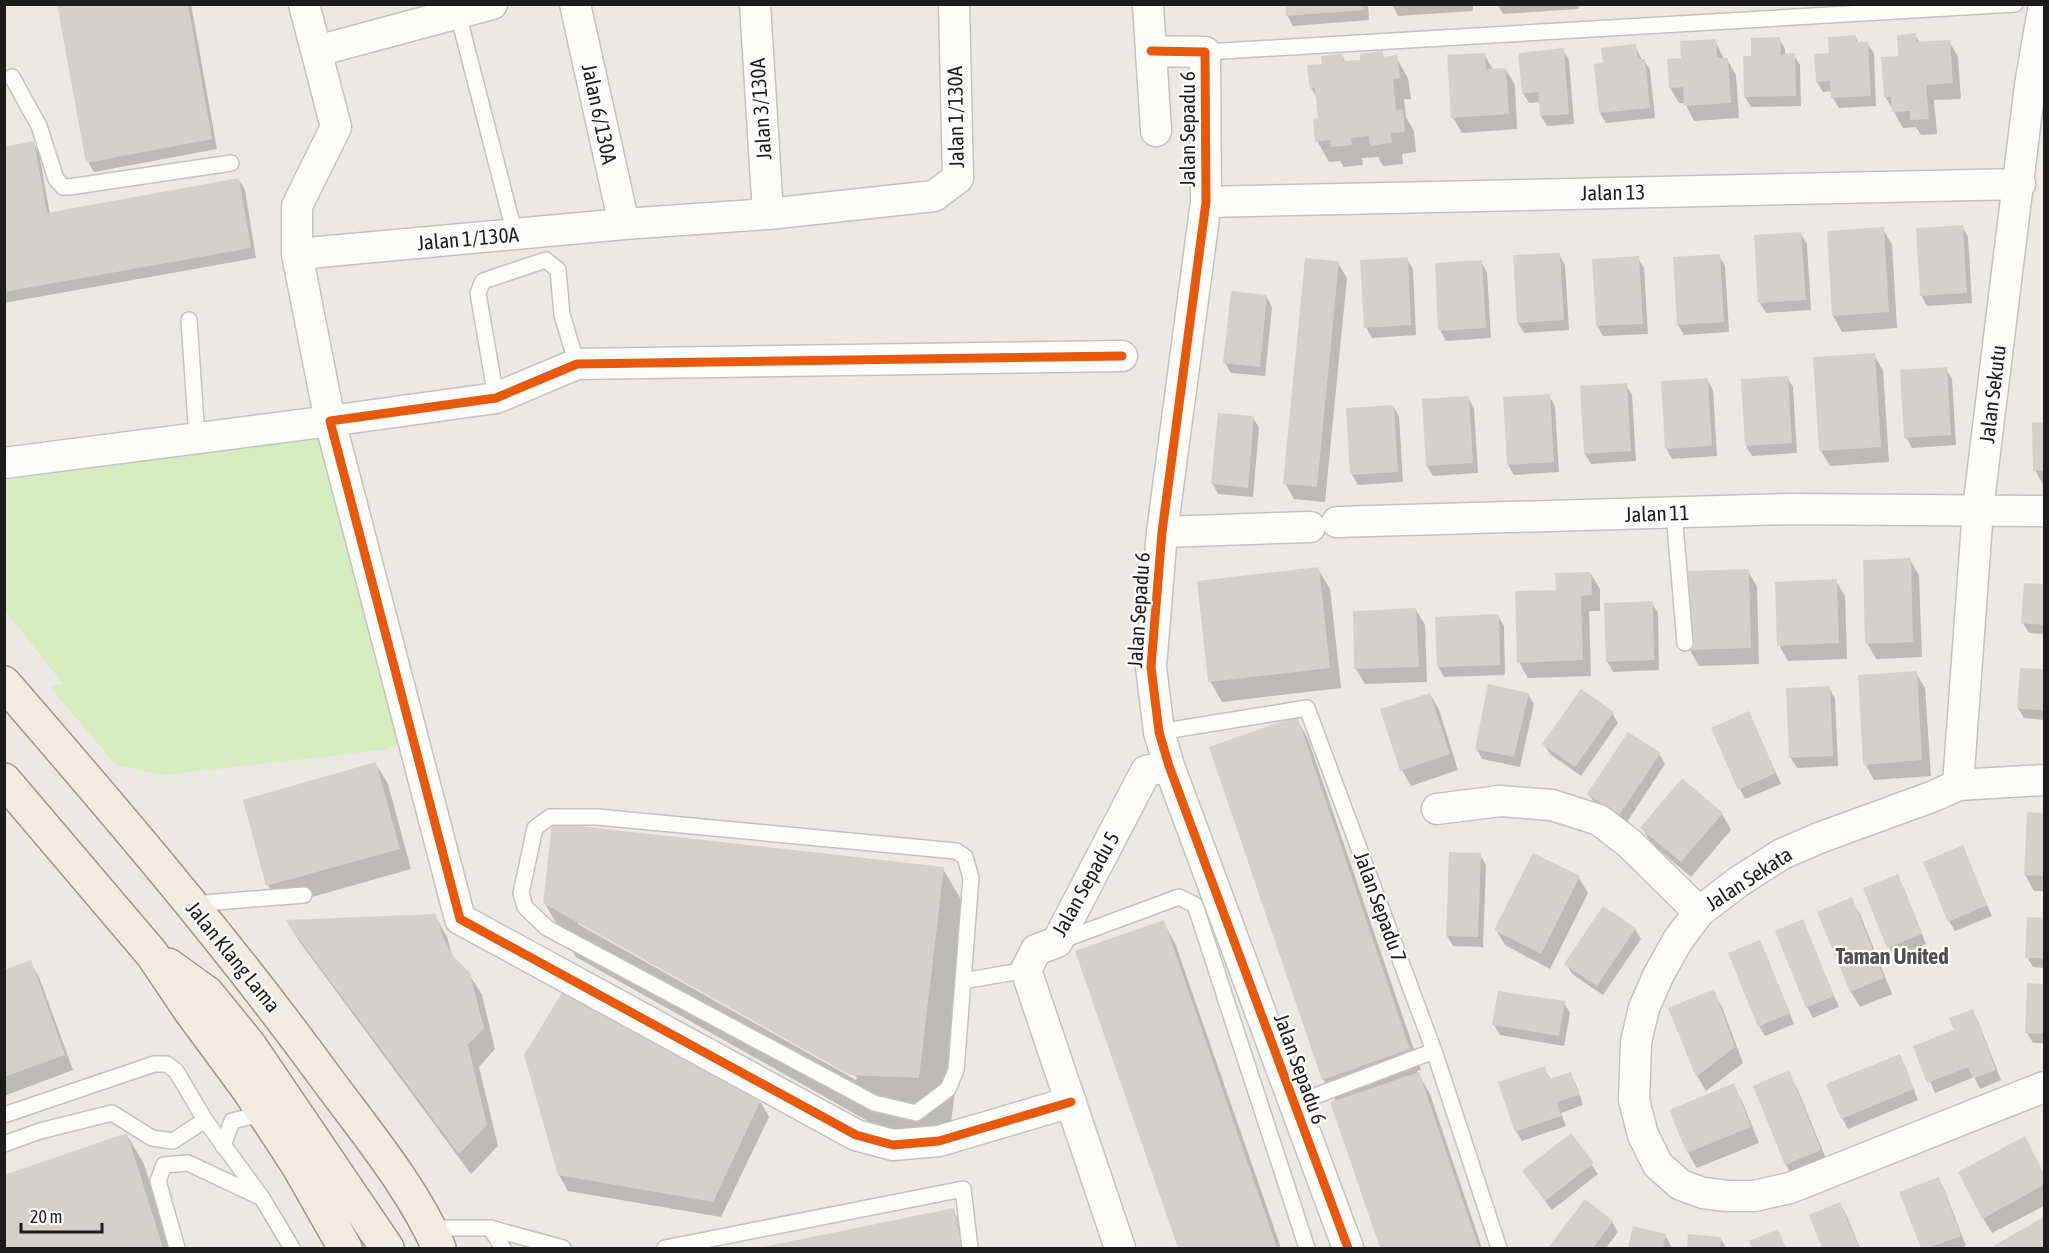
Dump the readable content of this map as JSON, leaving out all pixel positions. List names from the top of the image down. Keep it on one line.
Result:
{"streets":{"main road":["Jalan Klang Lama"],"street":["Jalan 3/130A","Jalan 6/130A","Jalan 1/130A","Jalan Sepadu 6","Jalan 13","Jalan Sekutu","Jalan 11","Jalan Sekata","Jalan Sepadu 5"],"lane":["Jalan Sepadu 7"]},"crossings":[["Jalan 3/130A","Jalan 1/130A"],["Jalan 6/130A","Jalan 1/130A"],["Jalan Sepadu 6","Jalan 13"],["Jalan Sepadu 6","Jalan 11"],["Jalan Sepadu 6","Jalan Sepadu 5"],["Jalan Sepadu 6","Jalan Sepadu 7"],["Jalan 13","Jalan Sekutu"],["Jalan Sekutu","Jalan 11"],["Jalan Sekutu","Jalan Sekata"]],"districts":["Taman United"],"scale_bar":"20 m"}
